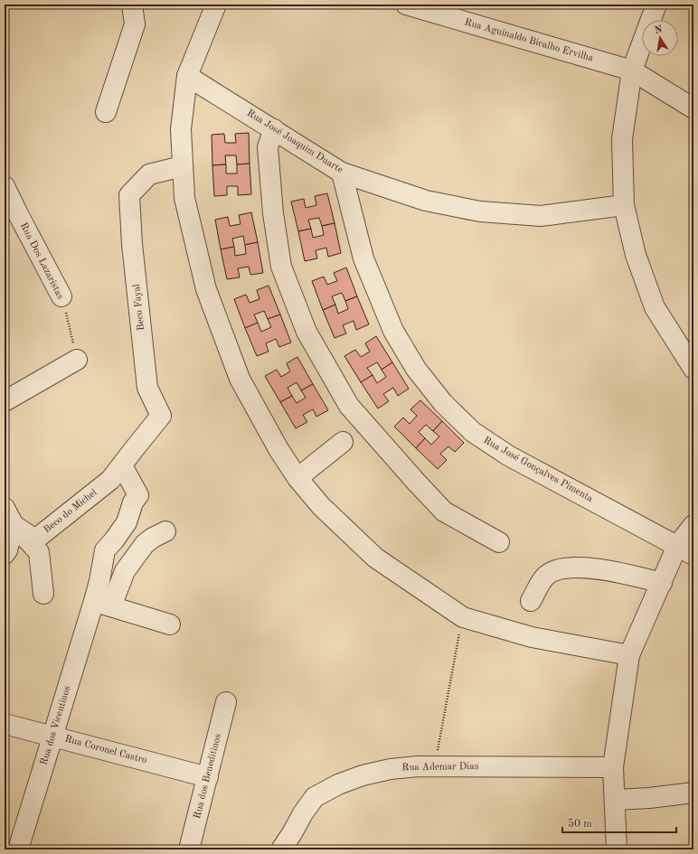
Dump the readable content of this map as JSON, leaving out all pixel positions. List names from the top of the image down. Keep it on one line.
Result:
{"streets":{"street":["Rua Aguinaldo Bicalho Ervilha","Rua José Joaquim Duarte","Rua Dos Lazaristas","Beco Fayal","Rua José Gonçalves Pimenta","Beco do Michel","Rua dos Vicentinos","Rua Coronel Castro","Rua Ademar Dias","Rua dos Beneditinos"]},"crossings":[["Rua José Joaquim Duarte","Rua José Gonçalves Pimenta"],["Beco Fayal","Beco do Michel"],["Beco Fayal","Rua dos Vicentinos"],["Beco do Michel","Rua dos Vicentinos"],["Rua dos Vicentinos","Rua Coronel Castro"],["Rua Coronel Castro","Rua dos Beneditinos"]],"scale_bar":"50 m","north":"top"}
